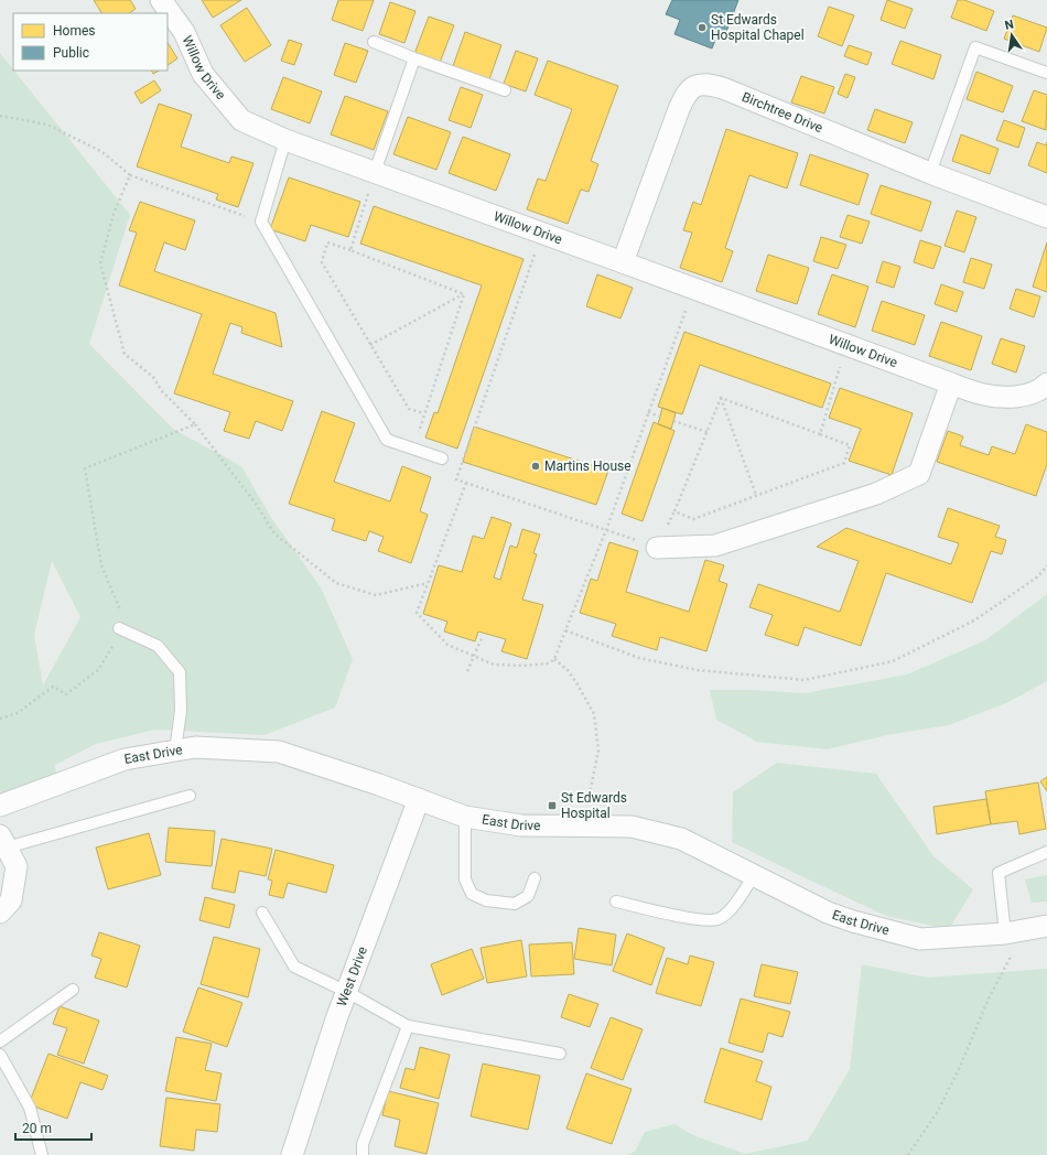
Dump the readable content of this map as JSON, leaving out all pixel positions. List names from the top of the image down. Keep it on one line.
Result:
{"streets":{"street":["Willow Drive","Birchtree Drive","East Drive","West Drive"]},"crossings":[["Willow Drive","Birchtree Drive"],["East Drive","West Drive"]],"places":{"other":["St Edwards Hospital Chapel","Martins House"],"transit":["St Edwards Hospital"]},"legend":["Homes","Public"],"scale_bar":"20 m","north":"top"}
